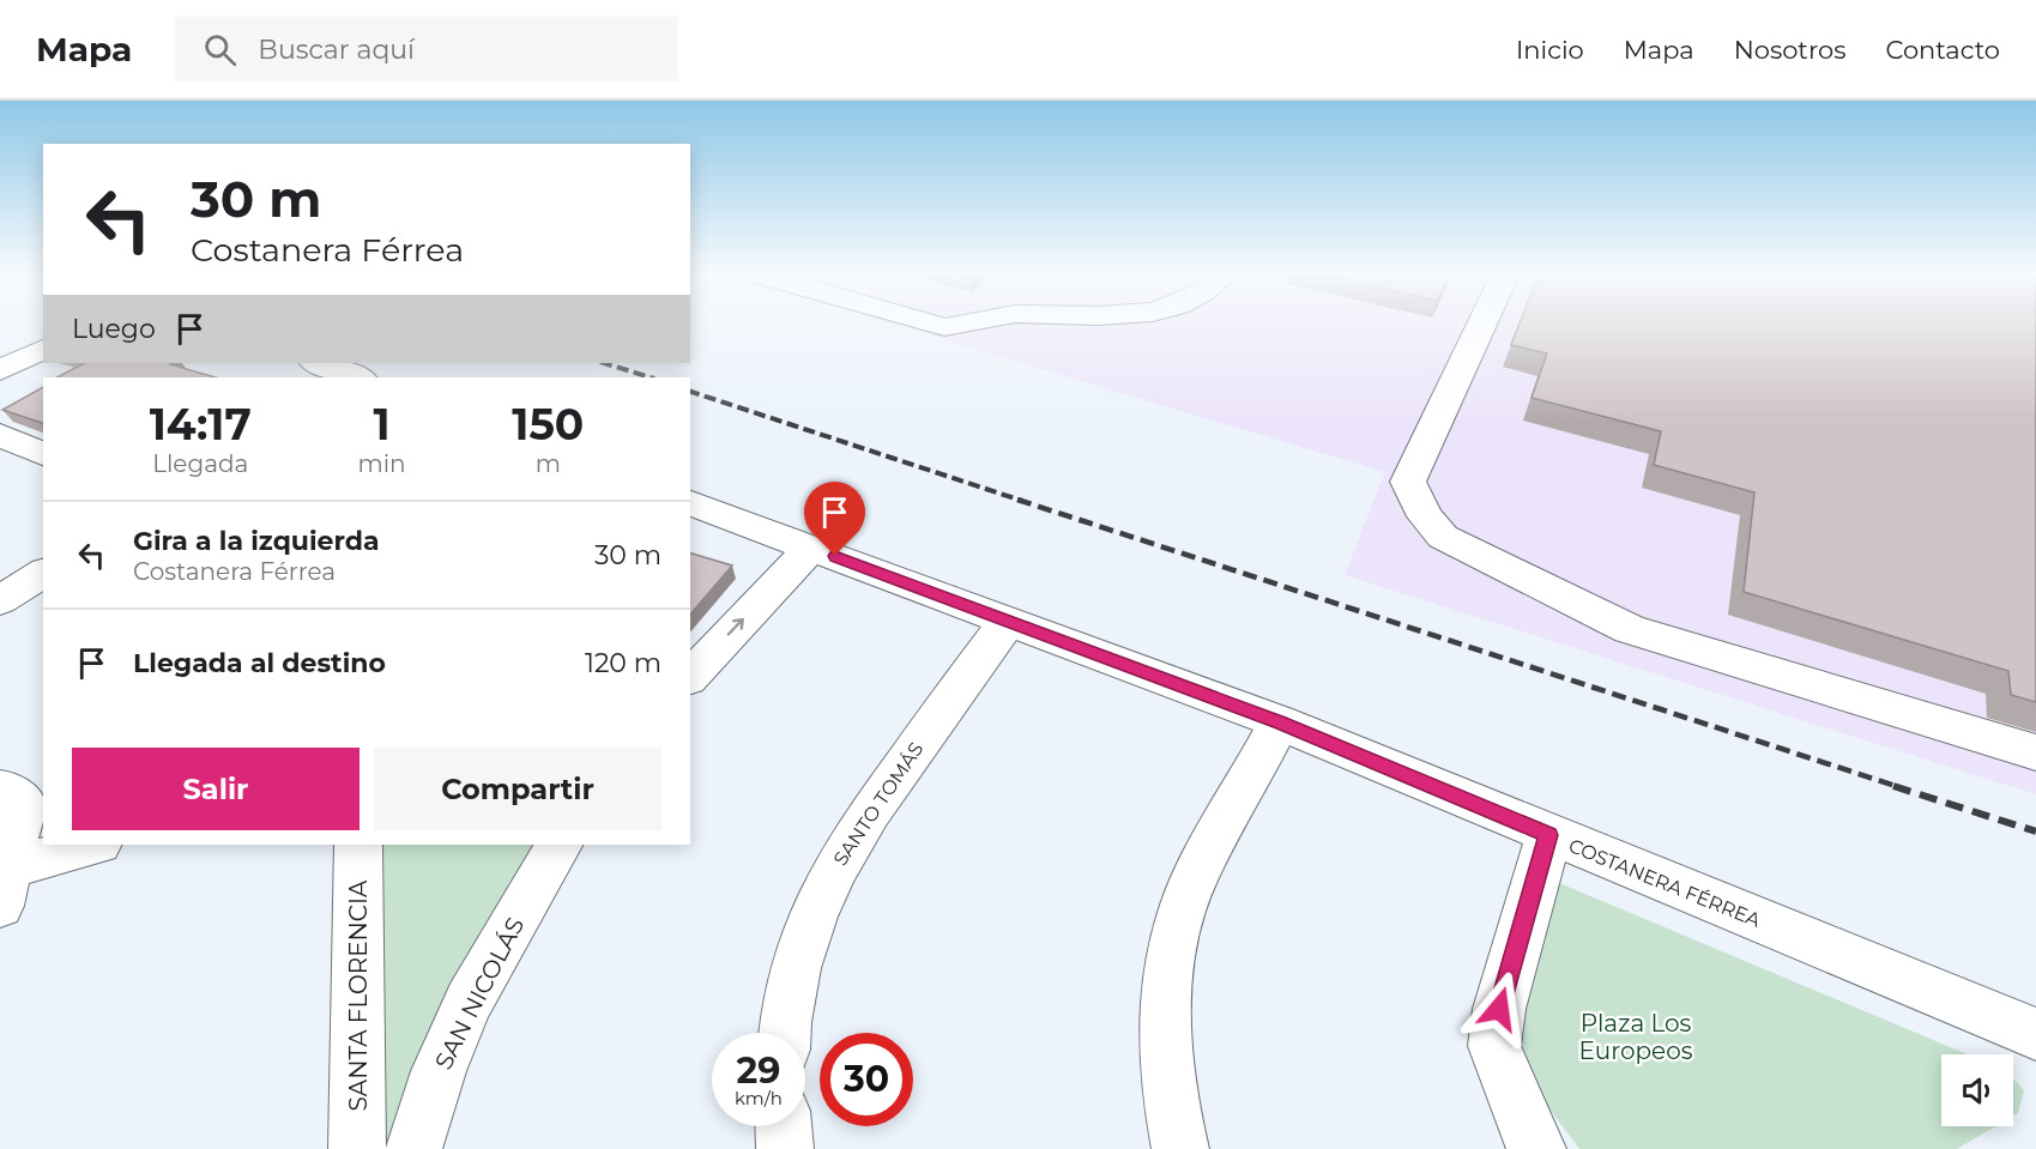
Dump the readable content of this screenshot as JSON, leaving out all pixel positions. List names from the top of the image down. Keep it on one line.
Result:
{"streets":{"street":["SANTO TOMÁS","COSTANERA FÉRREA","SAN NICOLÁS","SANTA FLORENCIA"]},"crossings":[["SANTO TOMÁS","COSTANERA FÉRREA"]],"parks":["Plaza Los Europeos"],"page":{"header":"Mapa","search":"Buscar aquí","nav":["Inicio","Mapa","Nosotros","Contacto"],"turn":["30 m","Costanera Férrea"],"then":"Luego","eta":["14:17","Llegada","1","min","150","m"],"list":[{"name":"Gira a la izquierda","note":"Costanera Férrea","value":"30 m"},{"name":"Llegada al destino","value":"120 m"}],"buttons":["Salir","Compartir"],"speed":"29 km/h","limit":"30"}}
